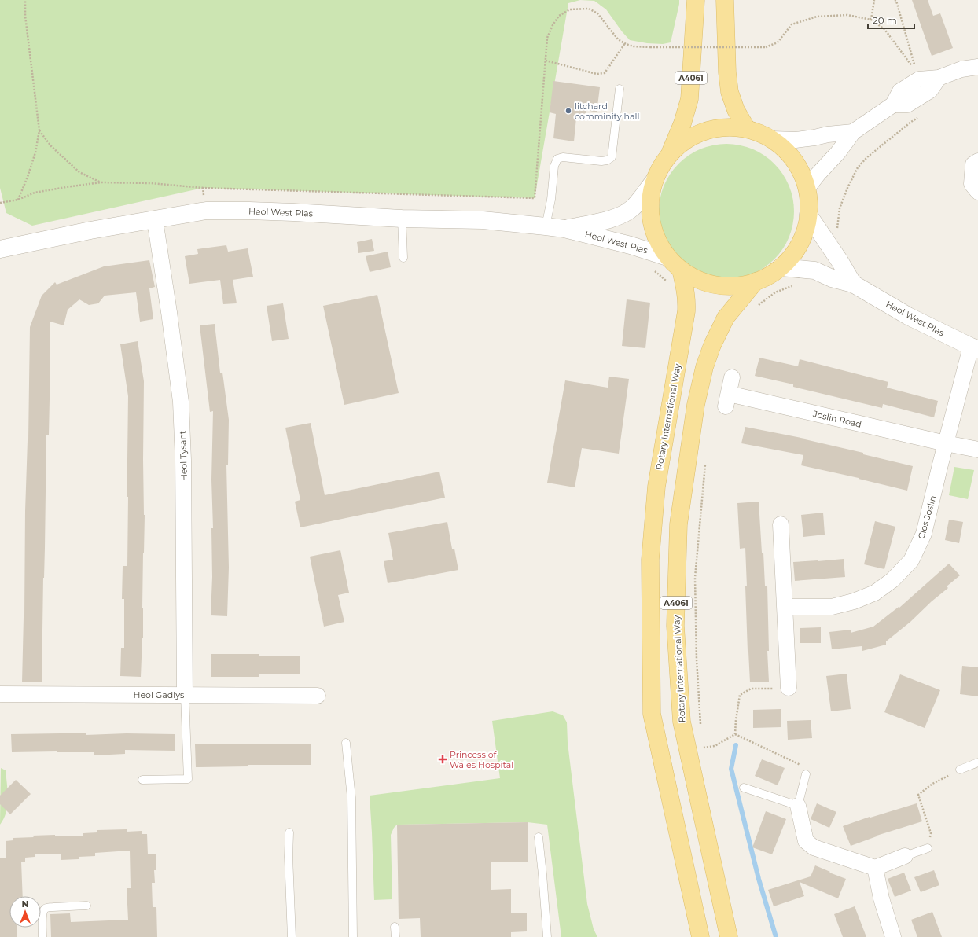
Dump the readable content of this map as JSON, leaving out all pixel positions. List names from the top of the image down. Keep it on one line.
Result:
{"streets":{"main road":["A4061","Rotary International Way"],"street":["Heol West Plas","Joslin Road","Heol Tysant","Clos Joslin","Heol Gadlys"]},"crossings":[["Heol West Plas","Heol Tysant"],["Joslin Road","Clos Joslin"],["Heol Tysant","Heol Gadlys"]],"places":{"other":["litchard comminity hall"],"health":["Princess of Wales Hospital"]},"scale_bar":"20 m","north":"top"}
